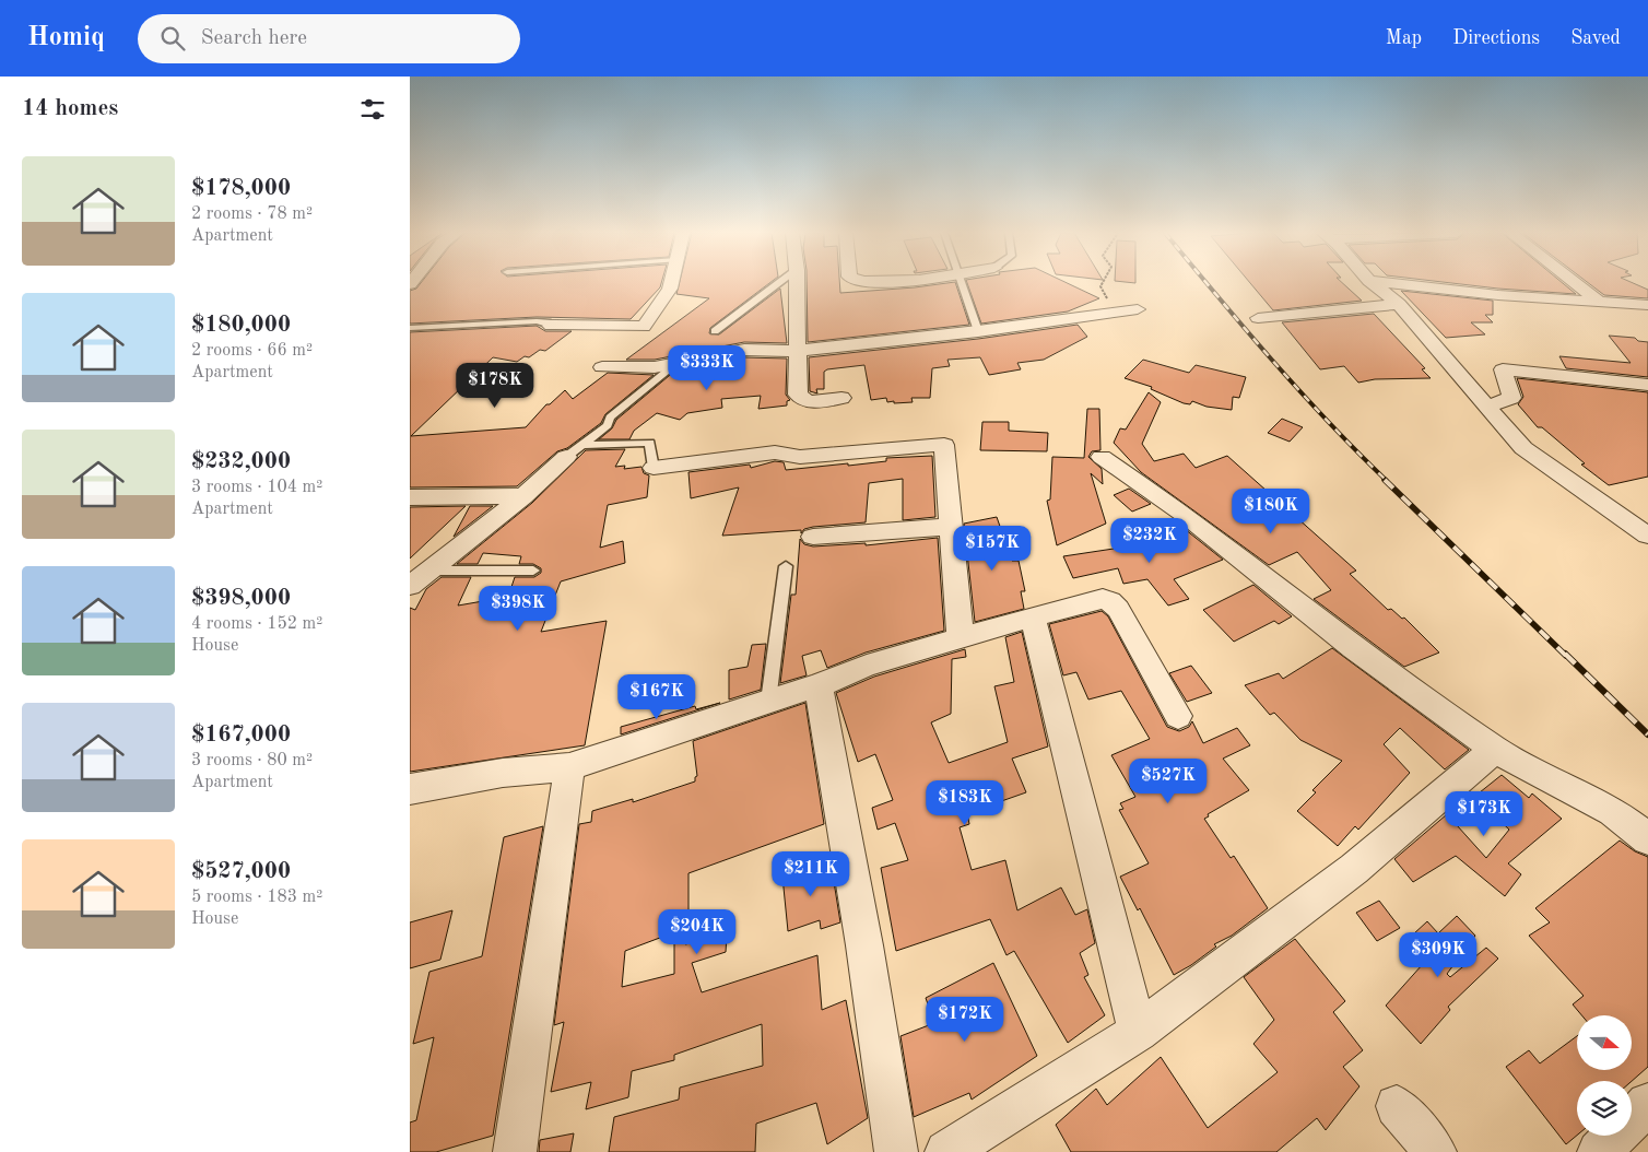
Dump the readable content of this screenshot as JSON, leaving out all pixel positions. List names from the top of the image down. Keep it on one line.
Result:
{"north":"right","page":{"header":"Homiq","search":"Search here","nav":["Map","Directions","Saved"],"heading":"14 homes","list":[{"name":"$178,000","note":"2 rooms · 78 m² · Apartment"},{"name":"$180,000","note":"2 rooms · 66 m² · Apartment"},{"name":"$232,000","note":"3 rooms · 104 m² · Apartment"},{"name":"$398,000","note":"4 rooms · 152 m² · House"},{"name":"$167,000","note":"3 rooms · 80 m² · Apartment"},{"name":"$527,000","note":"5 rooms · 183 m² · House"}],"price":["$333K","$178K","$180K","$232K","$157K","$398K","$167K","$527K","$183K","$173K","$211K","$204K","$309K","$172K"]}}
